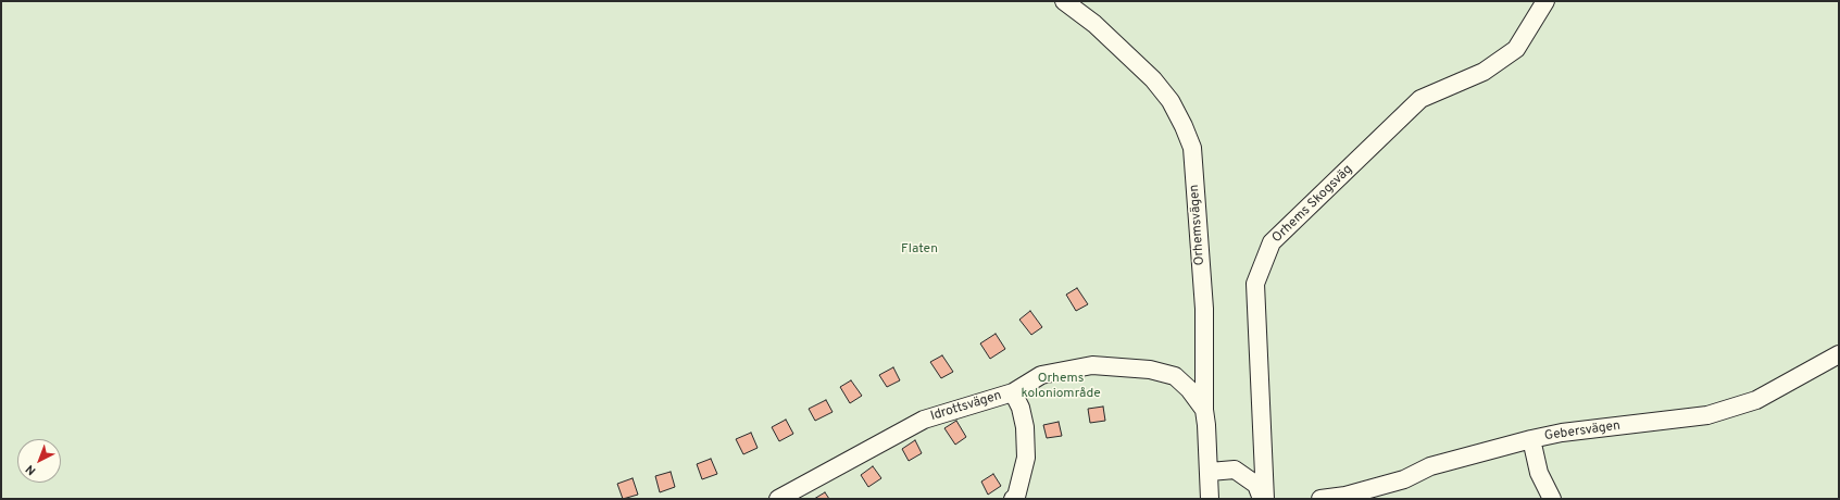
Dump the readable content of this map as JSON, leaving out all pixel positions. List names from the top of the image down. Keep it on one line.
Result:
{"streets":{"street":["Orhems Skogsväg","Orhemsvägen","Idrottsvägen","Gebersvägen"]},"crossings":[["Orhemsvägen","Idrottsvägen"]],"parks":["Flaten","Orhems koloniområde"],"north":"bottom left"}
